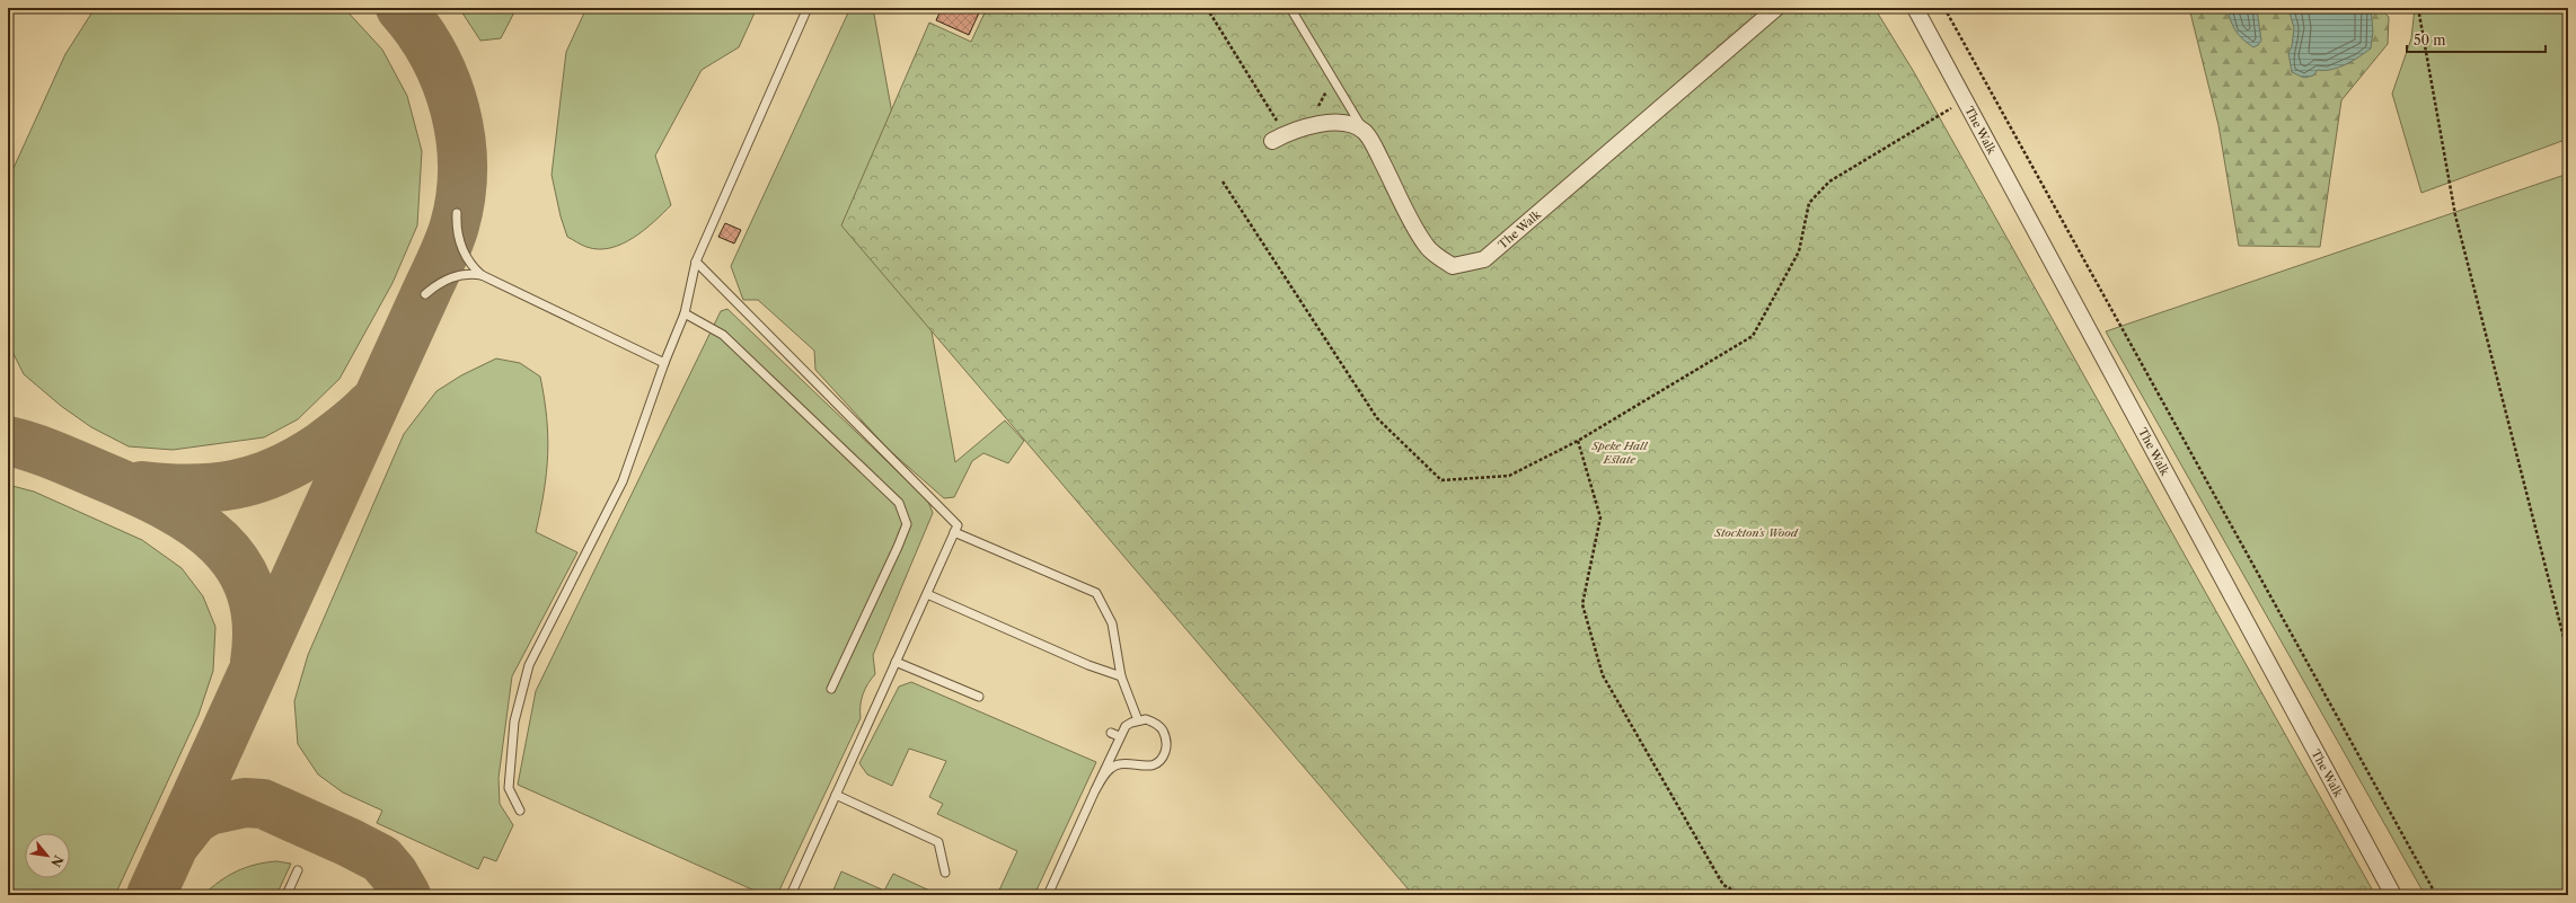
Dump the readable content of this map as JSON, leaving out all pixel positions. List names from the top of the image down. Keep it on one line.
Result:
{"streets":{"street":["The Walk"]},"parks":["Speke Hall Estate","Stockton's Wood"],"scale_bar":"50 m","north":"bottom right"}
